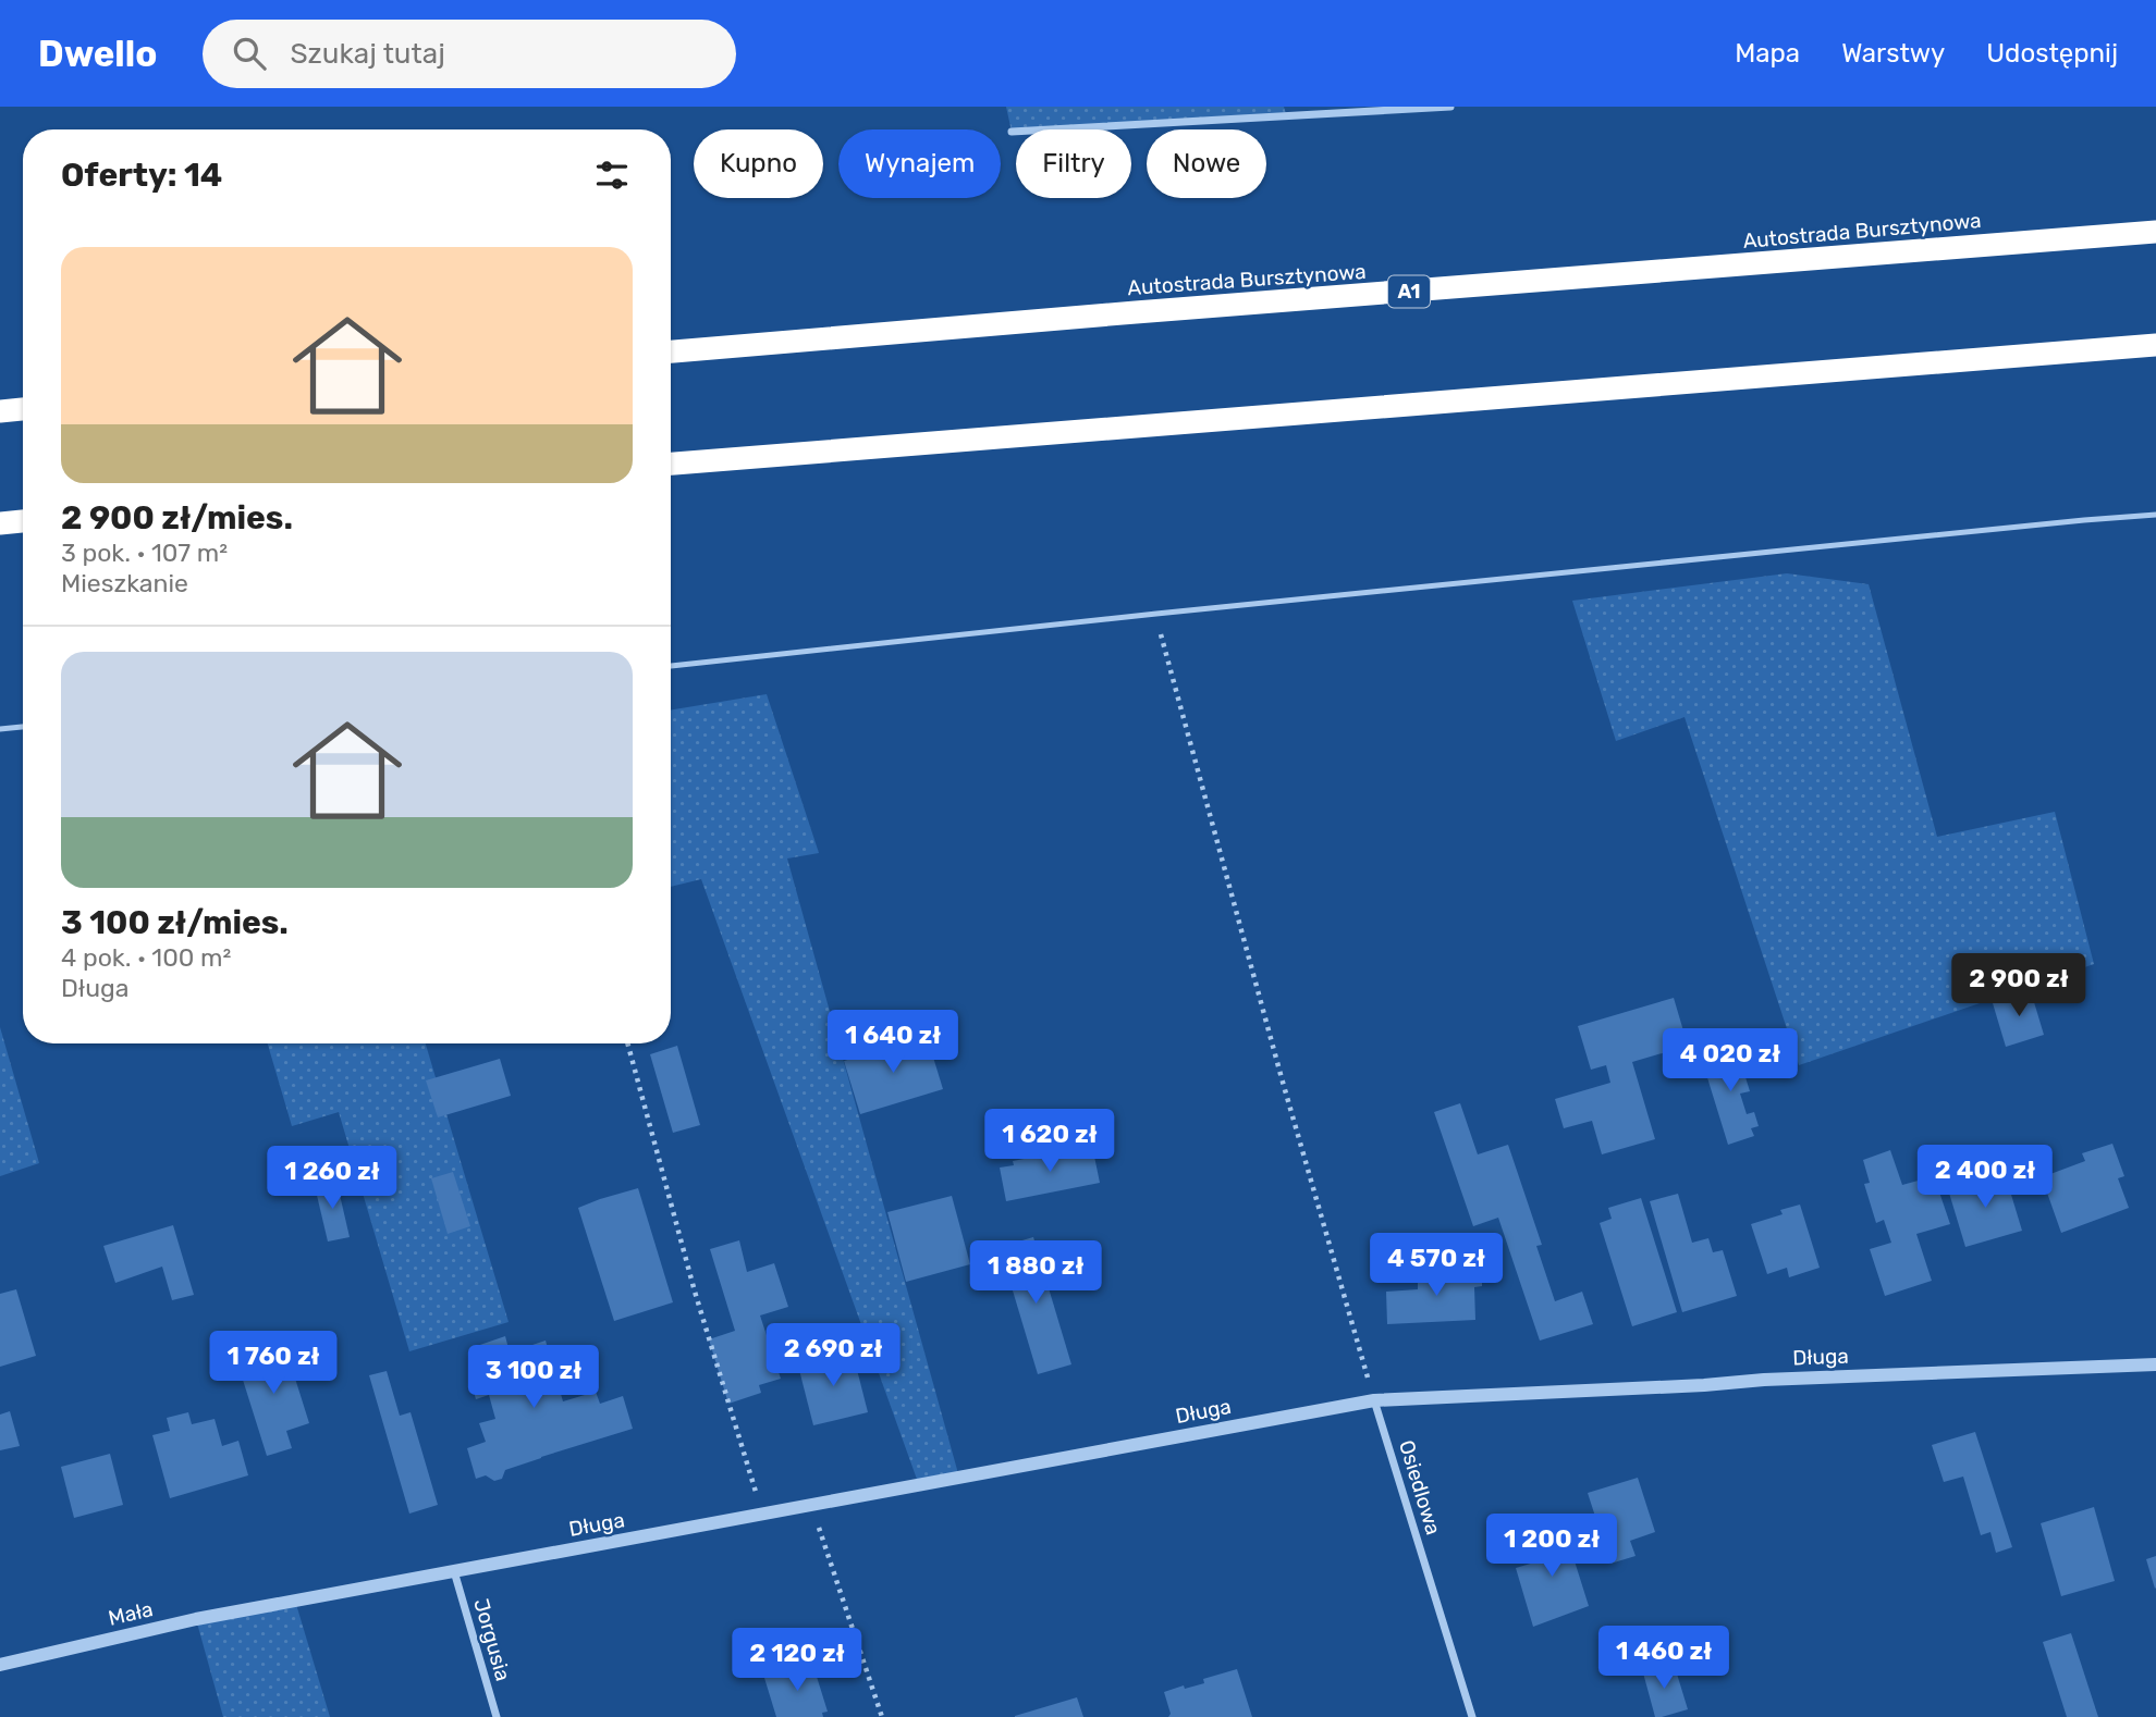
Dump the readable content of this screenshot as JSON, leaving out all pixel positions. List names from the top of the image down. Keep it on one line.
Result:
{"streets":{"highway":["Autostrada Bursztynowa","A1"],"street":["Długa","Osiedlowa","Mała","Jorgusia"]},"crossings":[["Długa","Osiedlowa"],["Długa","Mała"],["Długa","Jorgusia"]],"page":{"header":"Dwello","search":"Szukaj tutaj","nav":["Mapa","Warstwy","Udostępnij"],"chip":["Kupno","Wynajem","Filtry","Nowe"],"heading":"Oferty: 14","list":[{"name":"2 900 zł/mies.","note":"3 pok. · 107 m² · Mieszkanie"},{"name":"3 100 zł/mies.","note":"4 pok. · 100 m² · Długa"}],"price":["2 900 zł","1 640 zł","4 020 zł","1 620 zł","2 400 zł","1 260 zł","4 570 zł","1 880 zł","2 690 zł","1 760 zł","3 100 zł","1 200 zł","1 460 zł","2 120 zł"]}}
